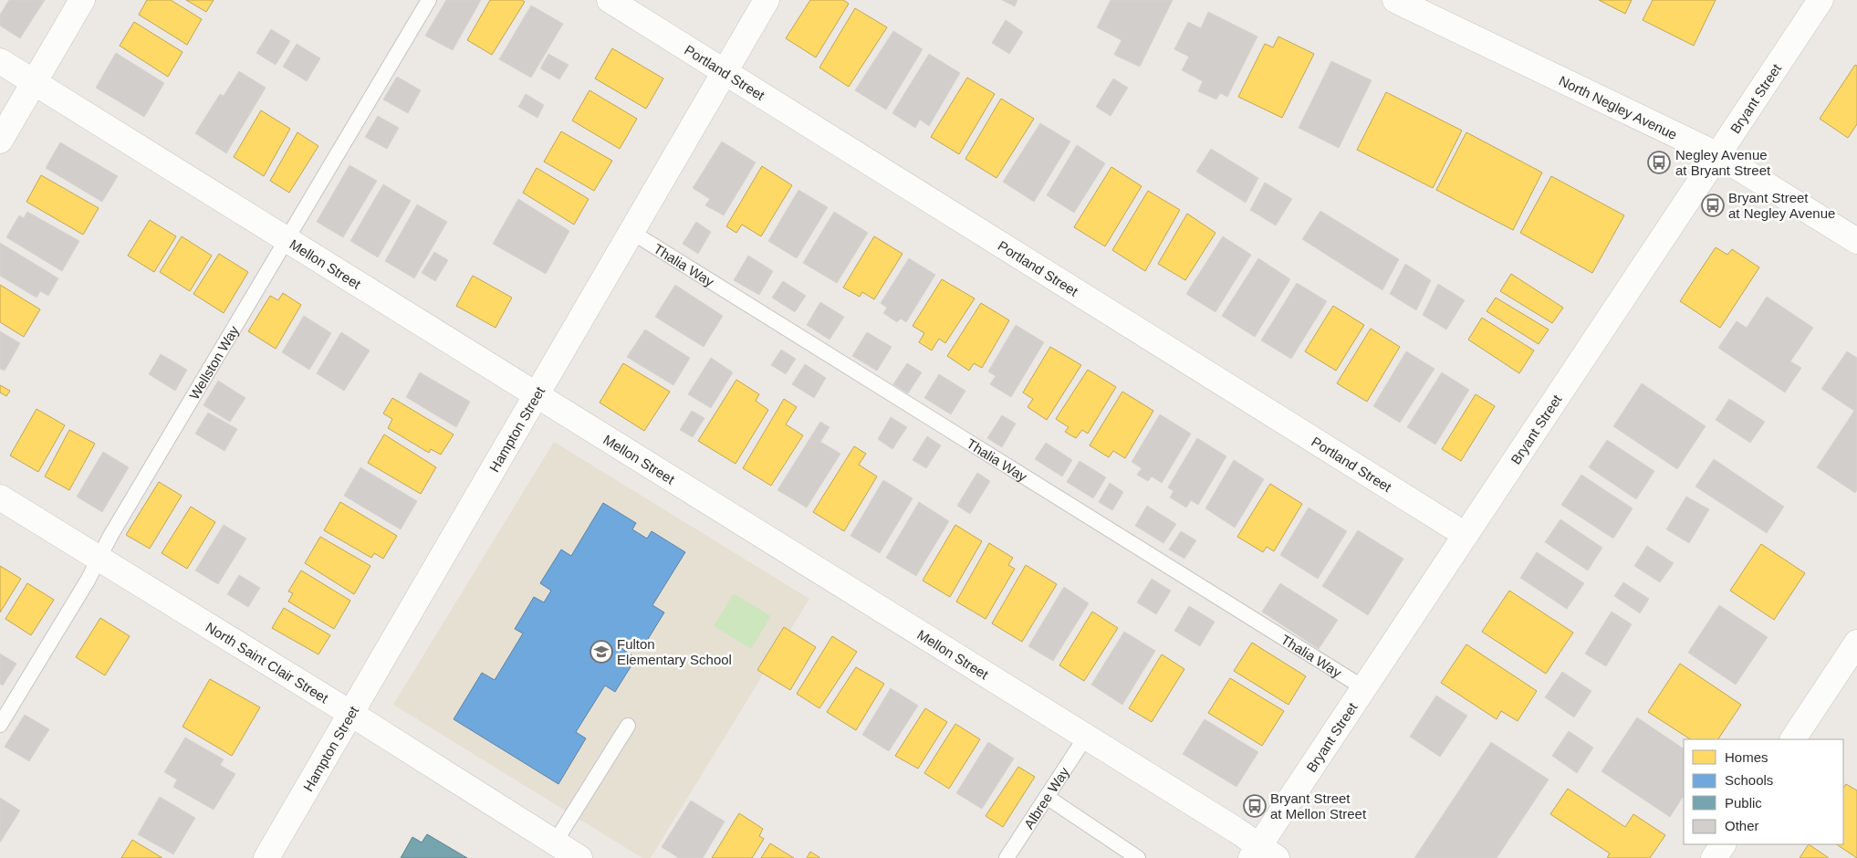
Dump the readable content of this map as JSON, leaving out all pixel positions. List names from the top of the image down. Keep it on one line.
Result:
{"streets":{"street":["Portland Street","Bryant Street","North Negley Avenue","Mellon Street","Hampton Street","North Saint Clair Street"],"lane":["Thalia Way","Wellston Way","Albree Way"]},"crossings":[["Portland Street","Bryant Street"],["Portland Street","Hampton Street"],["Bryant Street","North Negley Avenue"],["Bryant Street","Mellon Street"],["Bryant Street","Thalia Way"],["Mellon Street","Wellston Way"],["Mellon Street","Hampton Street"],["Mellon Street","Albree Way"],["Thalia Way","Hampton Street"],["Wellston Way","North Saint Clair Street"],["Hampton Street","North Saint Clair Street"]],"places":{"bus stop":["Negley Avenue at Bryant Street","Bryant Street at Negley Avenue","Bryant Street at Mellon Street"],"school or university":["Fulton Elementary School"]},"legend":["Homes","Schools","Public","Other"]}
